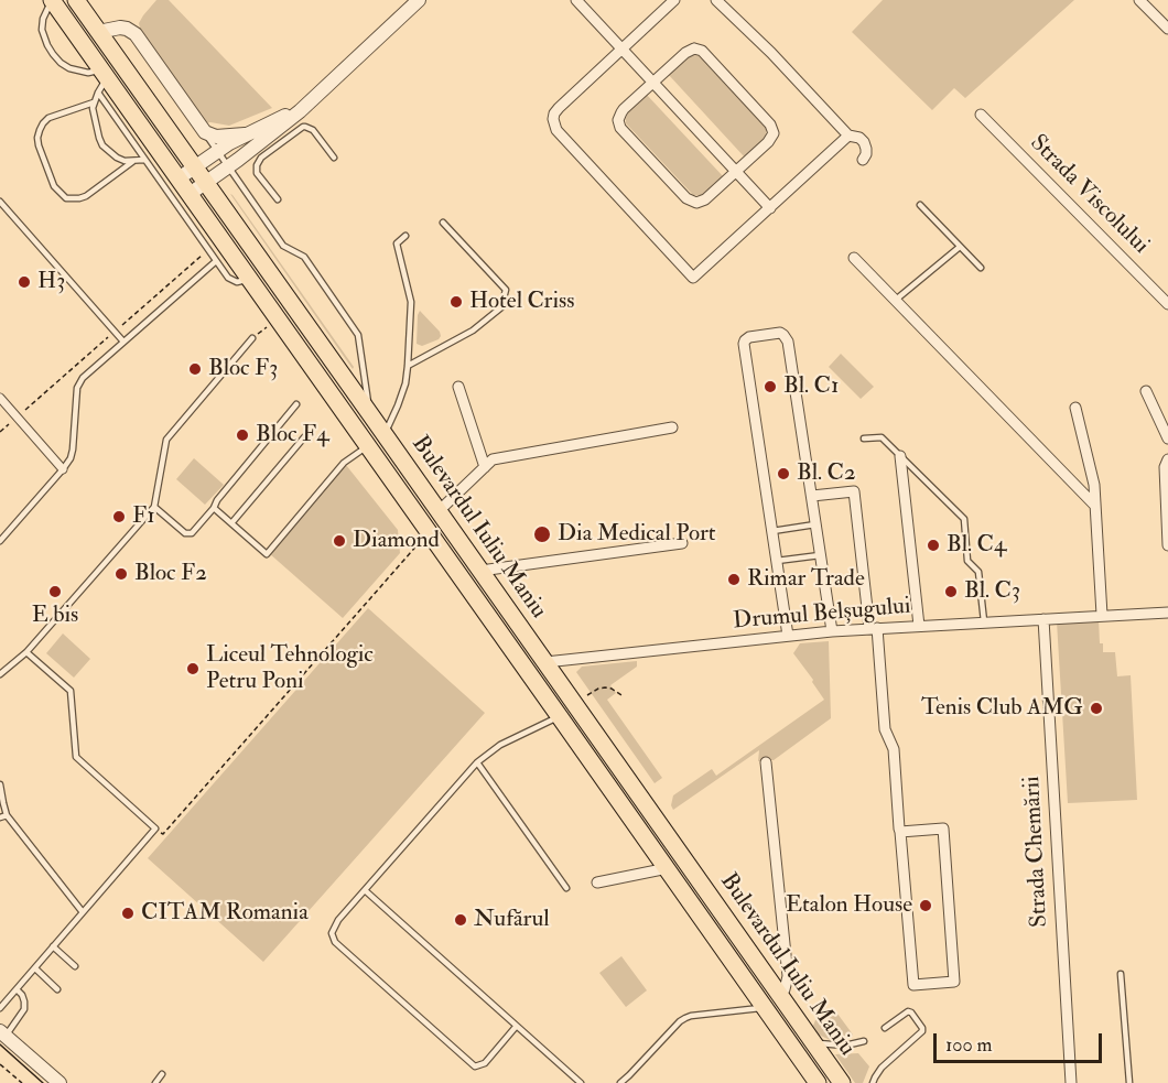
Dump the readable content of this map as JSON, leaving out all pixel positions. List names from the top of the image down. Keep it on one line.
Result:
{"streets":{"main road":["Bulevardul Iuliu Maniu"],"street":["Strada Viscolului","Drumul Belșugului","Strada Chemării"]},"crossings":[["Bulevardul Iuliu Maniu","Drumul Belșugului"],["Drumul Belșugului","Strada Chemării"]],"places":["H3","Hotel Criss","Bloc F3","Bl. C1","Bloc F4","Bl. C2","F1","Dia Medical Port","Diamond","Bl. C4","Bloc F2","Rimar Trade","E bis","Bl. C3","Liceul Tehnologic Petru Poni","Tenis Club AMG","Etalon House","CITAM Romania","Nufărul"],"scale_bar":"100 m"}
